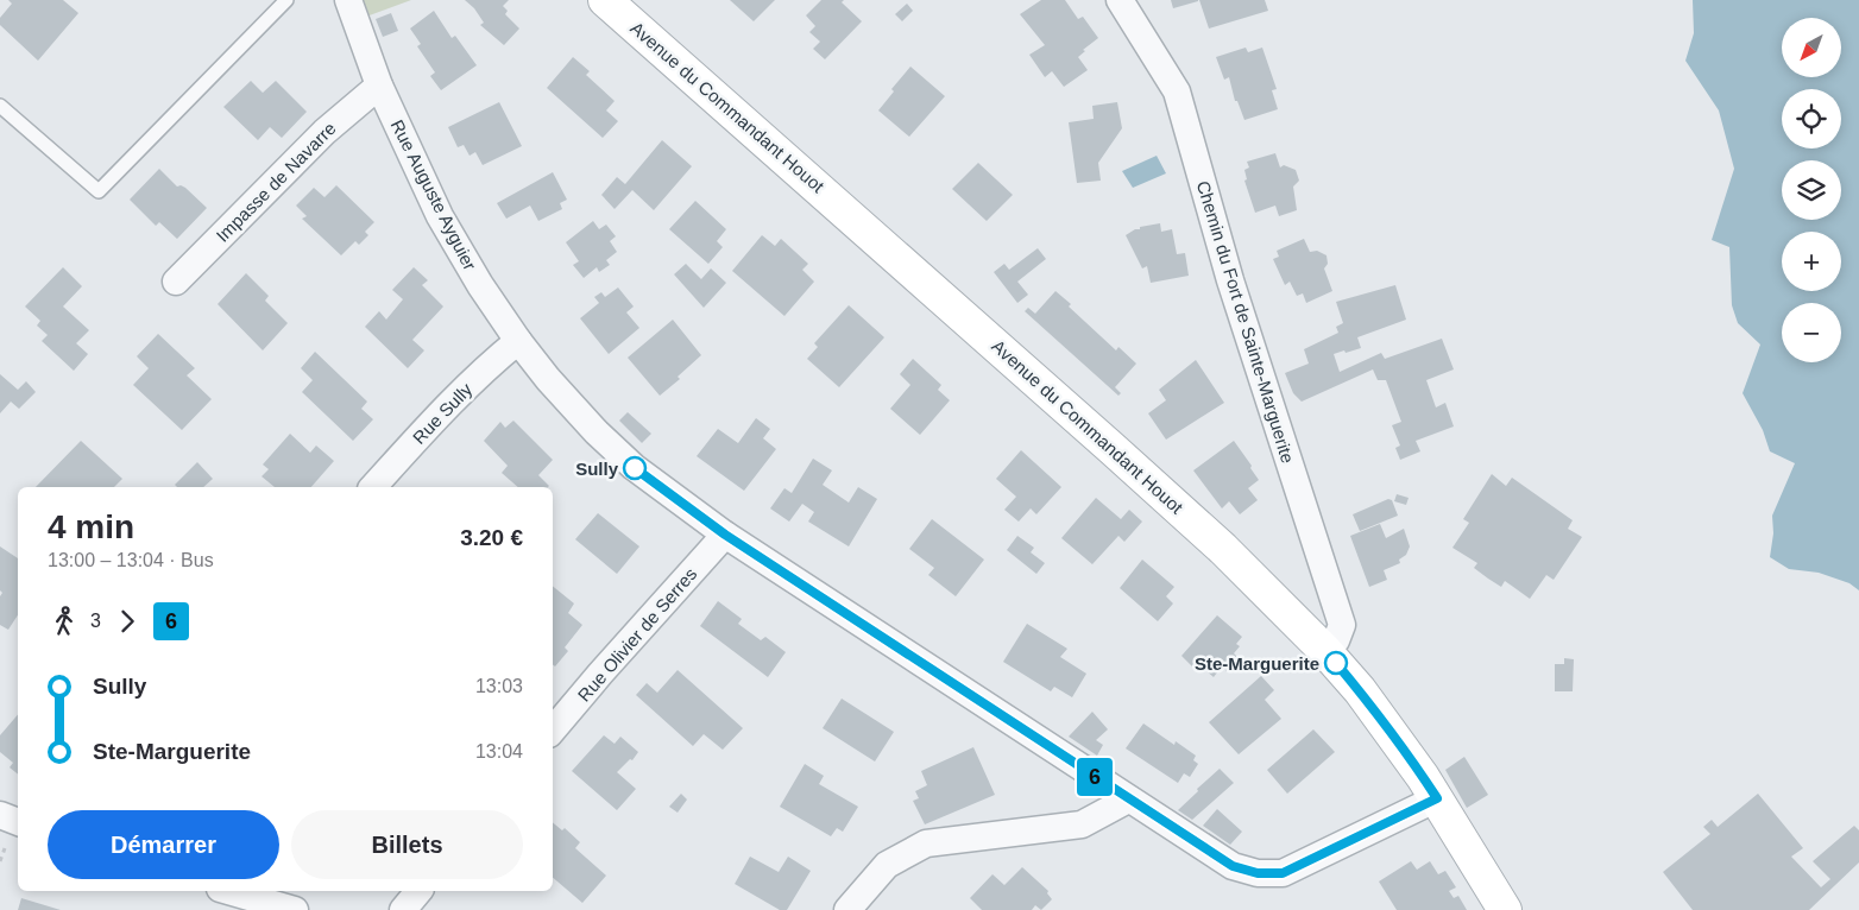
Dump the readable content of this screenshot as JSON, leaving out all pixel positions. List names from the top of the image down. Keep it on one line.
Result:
{"streets":{"main road":["Avenue du Commandant Houot"],"street":["Impasse de Navarre","Rue Auguste Ayguier","Chemin du Fort de Sainte-Marguerite","Rue Sully","Rue Olivier de Serres"]},"crossings":[["Avenue du Commandant Houot","Rue Auguste Ayguier"],["Avenue du Commandant Houot","Chemin du Fort de Sainte-Marguerite"],["Impasse de Navarre","Rue Auguste Ayguier"],["Rue Auguste Ayguier","Rue Sully"],["Rue Auguste Ayguier","Rue Olivier de Serres"]],"places":["Sully","Ste-Marguerite"],"lines":["bus line 6"],"north":"bottom left","page":{"on_map":"6","map_buttons":["+","−"],"heading":["4 min","13:00 – 13:04 · Bus","3.20 €"],"legs":["3","6"],"list":[{"name":"Sully","value":"13:03"},{"name":"Ste-Marguerite","value":"13:04"}],"buttons":["Démarrer","Billets"]}}
